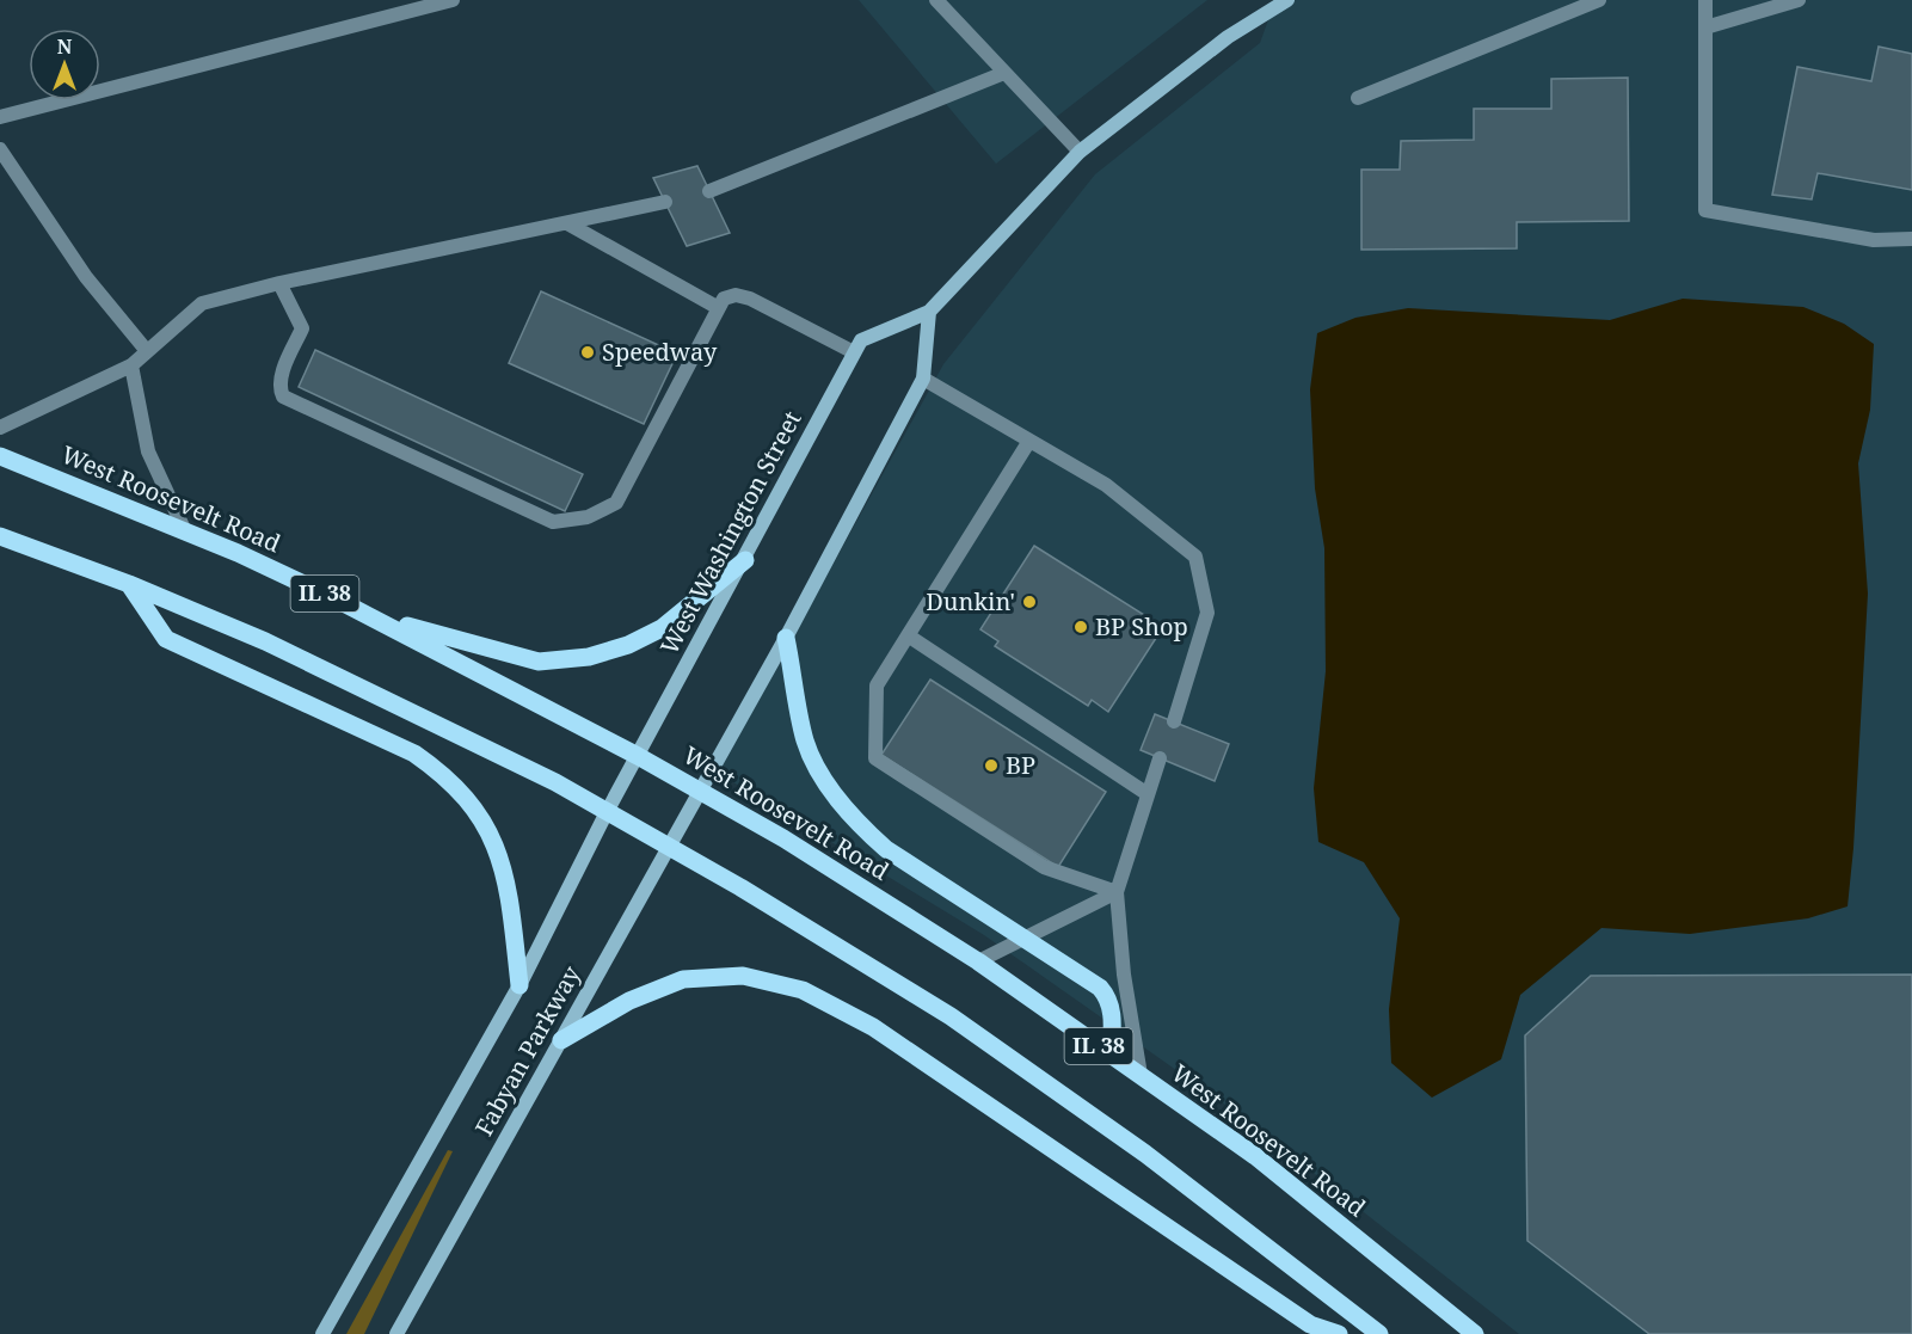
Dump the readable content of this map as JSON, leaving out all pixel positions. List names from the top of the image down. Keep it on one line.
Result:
{"streets":{"main road":["West Roosevelt Road","West Washington Street","IL 38","Fabyan Parkway"]},"crossings":[["West Roosevelt Road","West Washington Street"],["West Roosevelt Road","Fabyan Parkway"],["West Washington Street","IL 38"],["West Washington Street","Fabyan Parkway"],["IL 38","Fabyan Parkway"]],"places":["Speedway","Dunkin'","BP Shop","BP"],"north":"top"}
